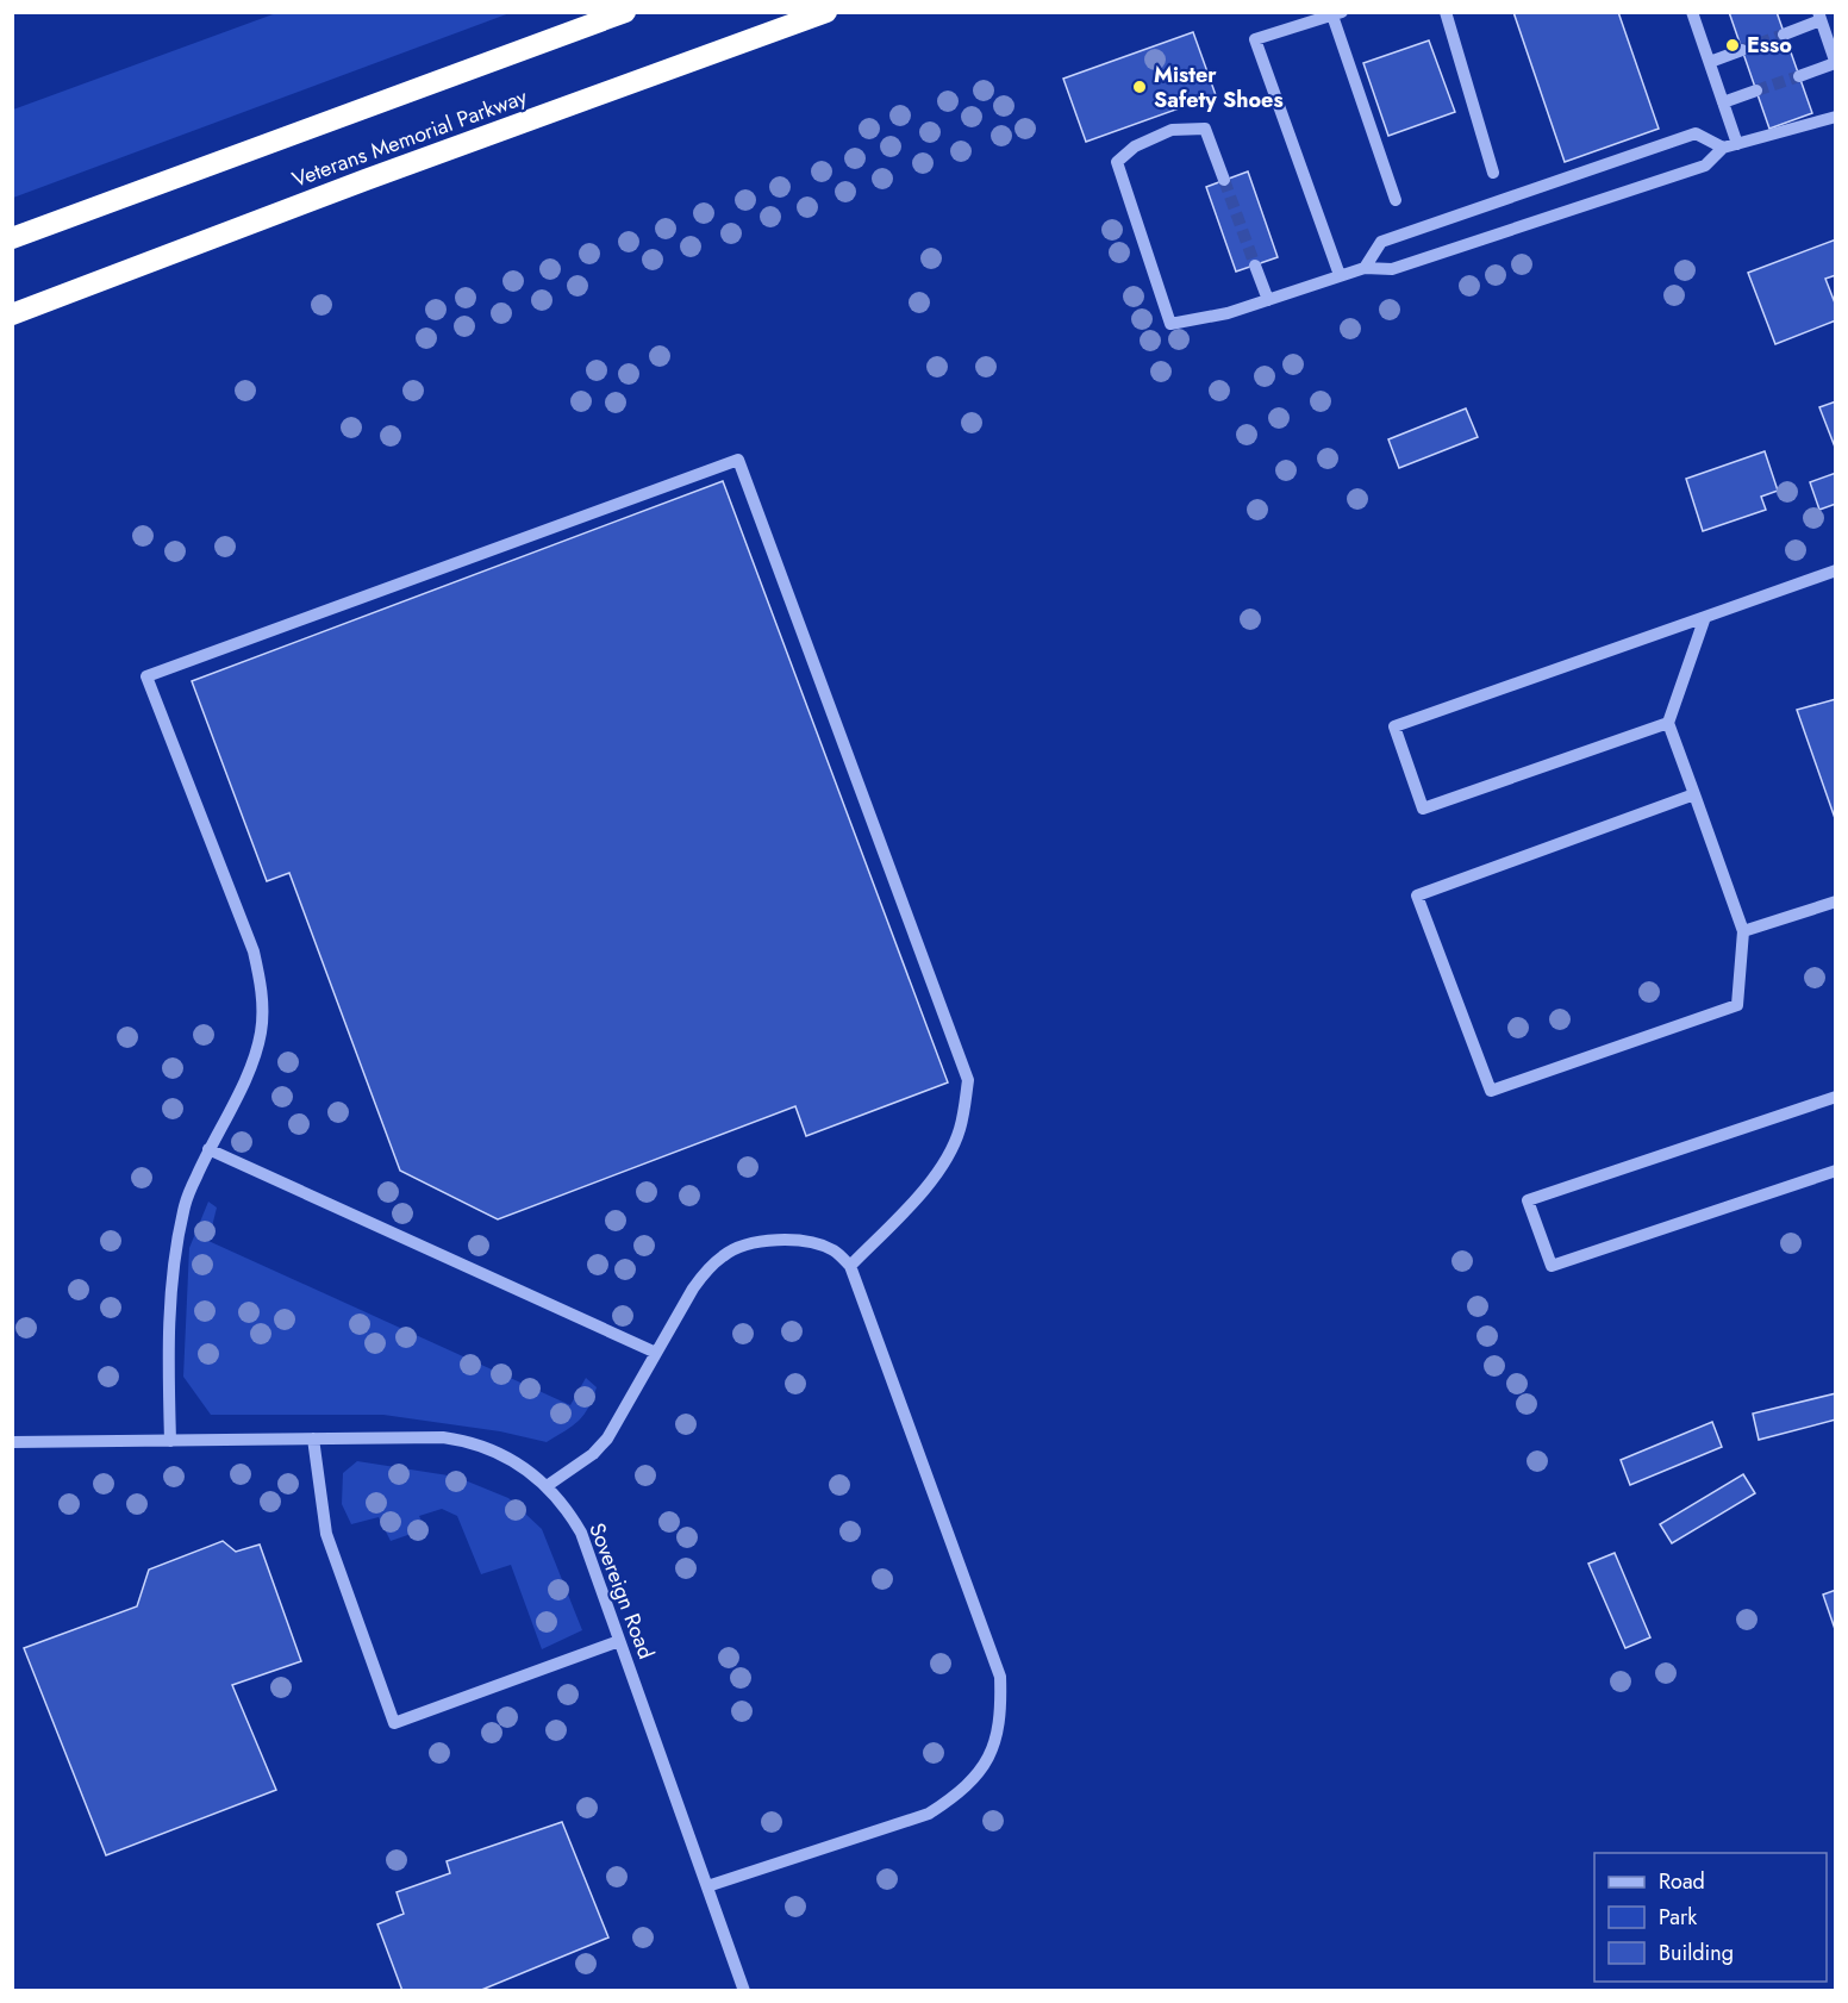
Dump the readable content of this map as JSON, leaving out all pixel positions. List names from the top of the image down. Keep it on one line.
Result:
{"streets":{"highway":["Veterans Memorial Parkway"],"street":["Sovereign Road"]},"places":["Esso","Mister Safety Shoes"],"legend":["Road","Park","Building"]}
